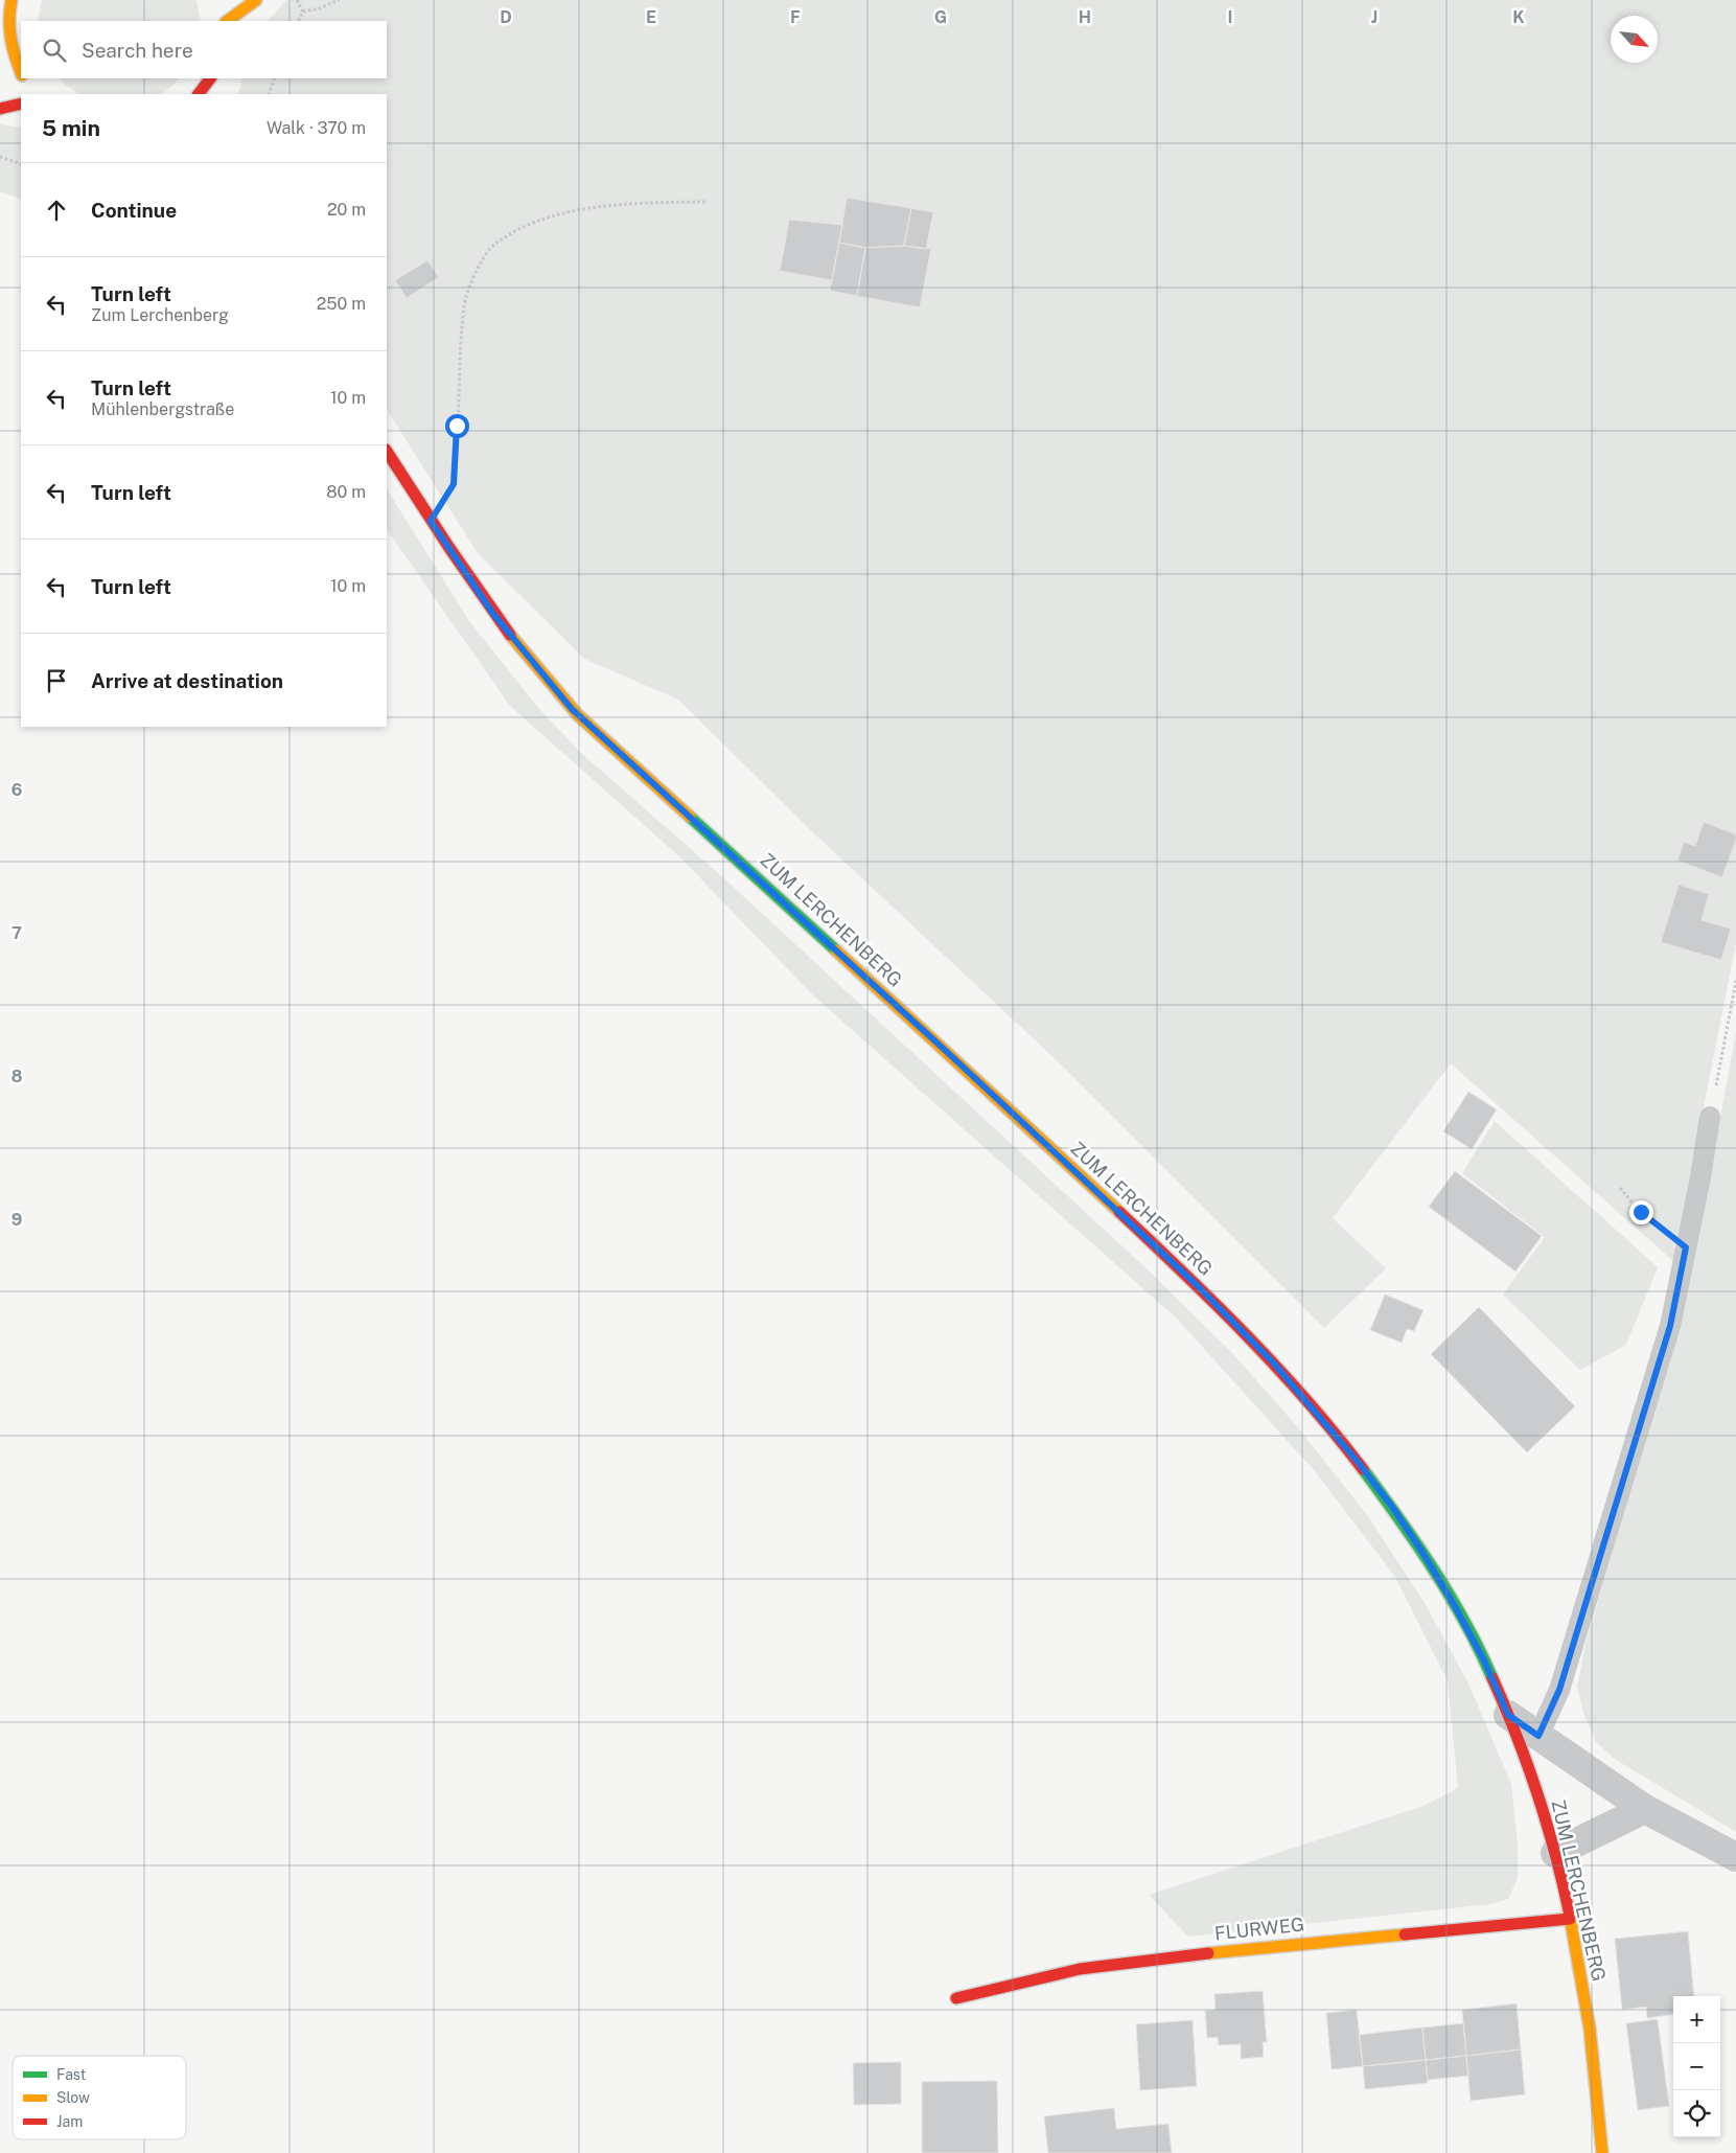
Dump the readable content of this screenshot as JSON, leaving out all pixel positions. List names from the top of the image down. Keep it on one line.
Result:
{"streets":{"main road":["ZUM LERCHENBERG","FLURWEG"]},"crossings":[["ZUM LERCHENBERG","FLURWEG"]],"legend":["Fast","Slow","Jam"],"north":"bottom right","page":{"search":"Search here","heading":["5 min","Walk · 370 m"],"list":[["Continue","20 m"],["Turn left","Zum Lerchenberg","250 m"],["Turn left","Mühlenbergstraße","10 m"],["Turn left","80 m"],["Turn left","10 m"],"Arrive at destination"],"map_buttons":["+","−"]},"grid":{"columns":["D","E","F","G","H","I","J","K"],"rows":["6","7","8","9"]}}
